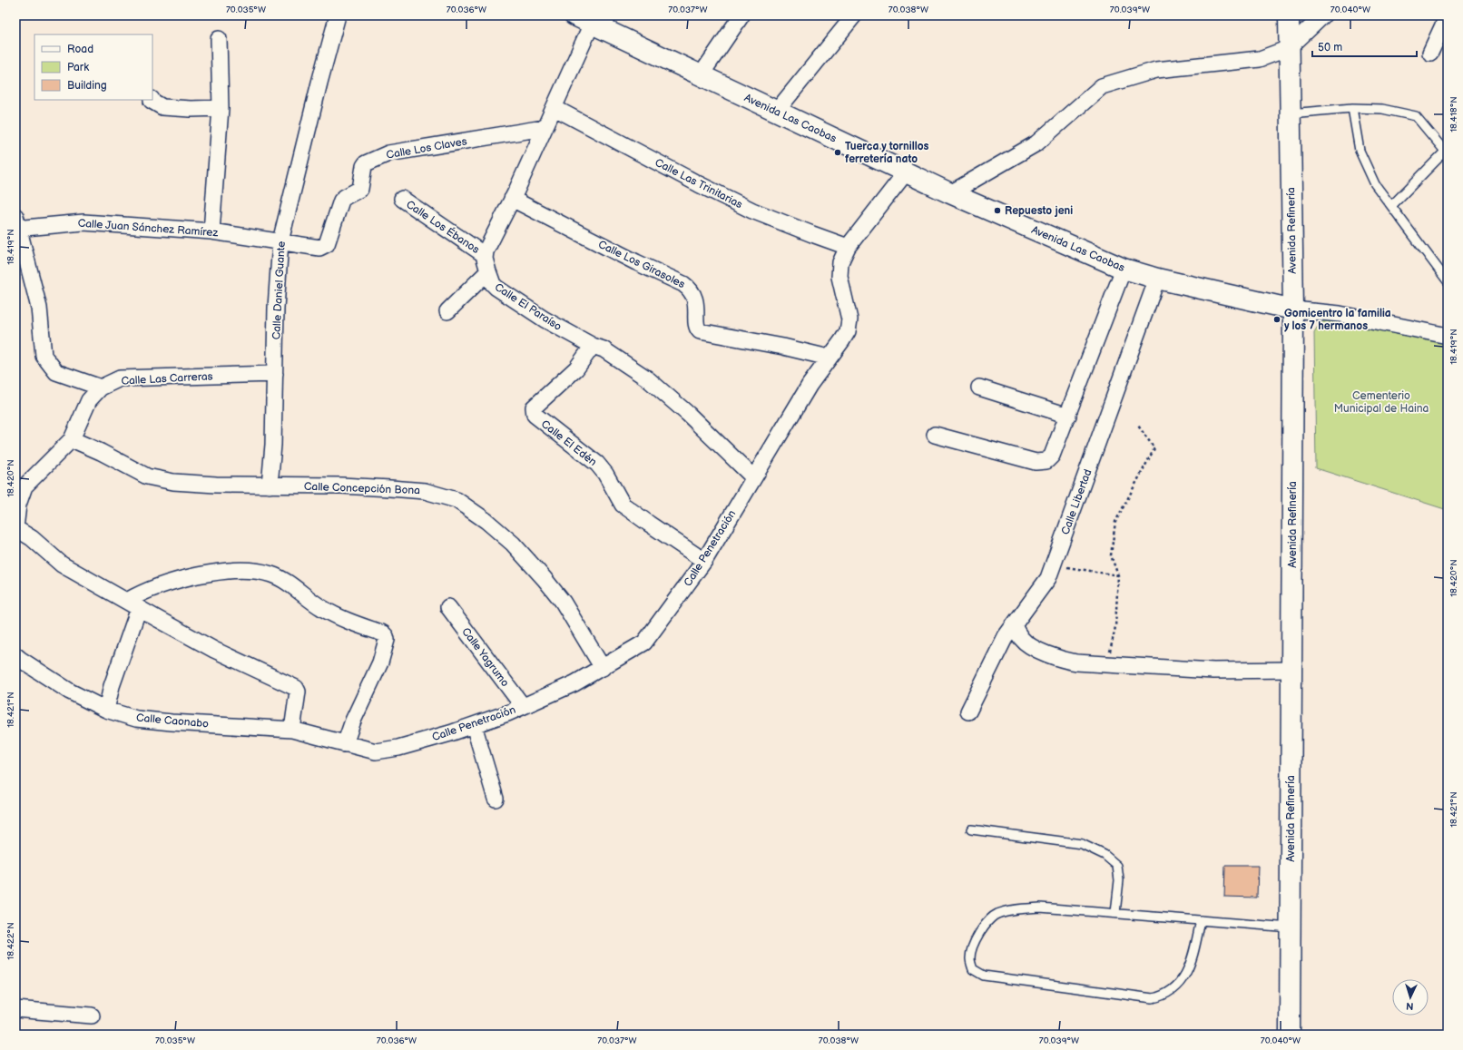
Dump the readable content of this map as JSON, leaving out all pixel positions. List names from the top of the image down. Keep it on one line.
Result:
{"streets":{"main road":["Avenida Las Caobas","Avenida Refinería"],"street":["Calle Los Claves","Calle Las Trinitarias","Calle Los Ébanos","Calle Juan Sánchez Ramírez","Calle Los Girasoles","Calle Daniel Guante","Calle El Paraíso","Calle Las Carreras","Calle El Edén","Calle Concepción Bona","Calle Libertad","Calle Penetración","Calle Yagrumo","Calle Caonabo"]},"crossings":[["Avenida Las Caobas","Avenida Refinería"],["Avenida Las Caobas","Calle Libertad"],["Avenida Las Caobas","Calle Penetración"],["Calle Los Claves","Calle Juan Sánchez Ramírez"],["Calle Los Claves","Calle Daniel Guante"],["Calle Las Trinitarias","Calle Penetración"],["Calle Los Ébanos","Calle El Paraíso"],["Calle Juan Sánchez Ramírez","Calle Daniel Guante"],["Calle Los Girasoles","Calle Penetración"],["Calle Daniel Guante","Calle Las Carreras"],["Calle Daniel Guante","Calle Concepción Bona"],["Calle El Paraíso","Calle El Edén"],["Calle El Paraíso","Calle Penetración"],["Calle Las Carreras","Calle Concepción Bona"],["Calle El Edén","Calle Penetración"],["Calle Concepción Bona","Calle Penetración"],["Calle Penetración","Calle Yagrumo"],["Calle Penetración","Calle Caonabo"]],"parks":["Cementerio Municipal de Haina"],"places":["Tuerca y tornillos ferretería nato","Repuesto jeni","Gomicentro la familia y los 7 hermanos"],"legend":["Road","Park","Building"],"scale_bar":"50 m","north":"bottom","coordinates":["70.035°W","70.036°W","70.037°W","70.038°W","70.039°W","70.040°W","18.418°N","18.419°N","18.420°N","18.421°N","18.422°N"]}
